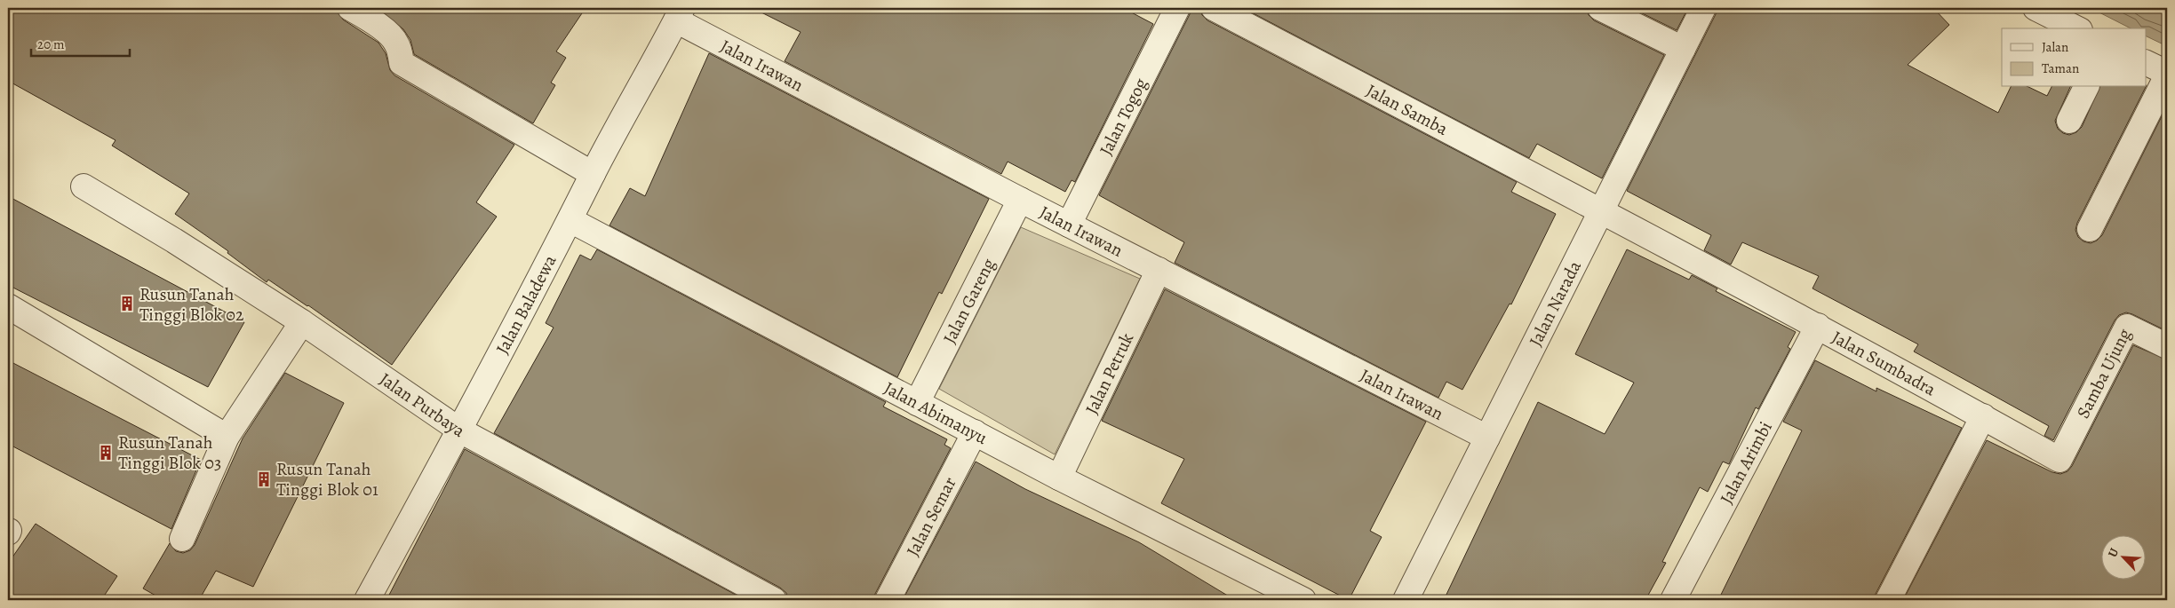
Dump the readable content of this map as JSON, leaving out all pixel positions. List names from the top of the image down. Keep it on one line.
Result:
{"streets":{"street":["Jalan Irawan","Jalan Samba","Jalan Togog","Jalan Gareng","Jalan Baladewa","Jalan Narada","Jalan Sumbadra","Jalan Petruk","Samba Ujung","Jalan Purbaya","Jalan Abimanyu","Jalan Arimbi","Jalan Semar"]},"crossings":[["Jalan Irawan","Jalan Togog"],["Jalan Irawan","Jalan Gareng"],["Jalan Irawan","Jalan Baladewa"],["Jalan Irawan","Jalan Narada"],["Jalan Irawan","Jalan Petruk"],["Jalan Samba","Jalan Narada"],["Jalan Samba","Jalan Sumbadra"],["Jalan Gareng","Jalan Abimanyu"],["Jalan Baladewa","Jalan Purbaya"],["Jalan Baladewa","Jalan Abimanyu"],["Jalan Narada","Jalan Sumbadra"],["Jalan Sumbadra","Samba Ujung"],["Jalan Sumbadra","Jalan Arimbi"],["Jalan Petruk","Jalan Abimanyu"],["Jalan Abimanyu","Jalan Semar"]],"places":{"building":["Rusun Tanah Tinggi Blok 02","Rusun Tanah Tinggi Blok 03","Rusun Tanah Tinggi Blok 01"]},"legend":["Jalan","Taman"],"scale_bar":"20 m","north":"top left"}
